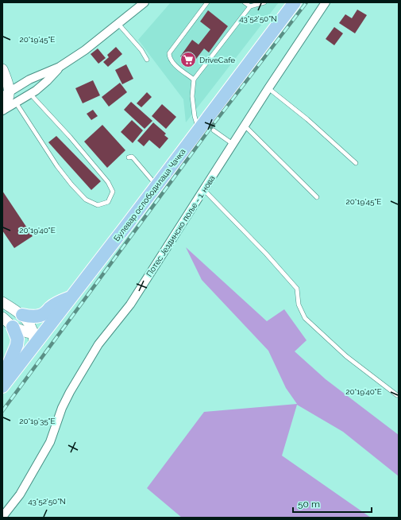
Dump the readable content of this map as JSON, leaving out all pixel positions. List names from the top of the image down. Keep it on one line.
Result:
{"streets":{"main road":["Булевар ослободилаца Чачка"],"street":["Потес Јездинско поље - 1. нова"]},"places":{"supermarket":["DriveCafe"]},"scale_bar":"50 m","coordinates":["43°52'50\"N","20°19'45\"E","20°19'40\"E","20°19'35\"E"]}
